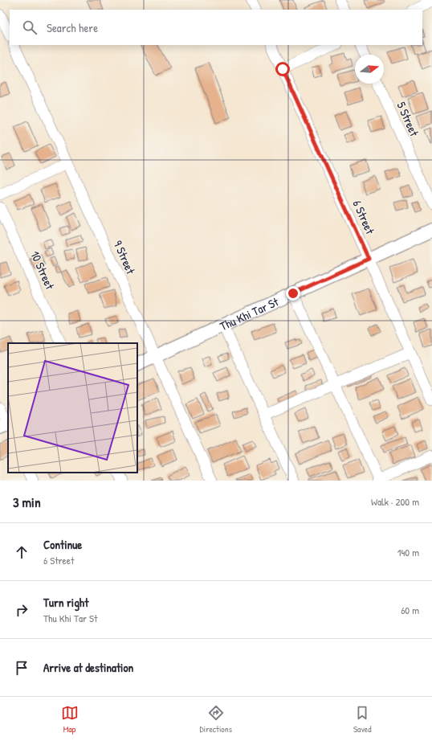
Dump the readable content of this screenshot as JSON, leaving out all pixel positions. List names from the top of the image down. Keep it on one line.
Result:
{"streets":{"street":["5 Street","6 Street","9 Street","10 Street","Thu Khi Tar St"]},"crossings":[["6 Street","Thu Khi Tar St"],["9 Street","Thu Khi Tar St"]],"north":"right","page":{"search":"Search here","heading":["3 min","Walk · 200 m"],"list":[["Continue","6 Street","140 m"],["Turn right","Thu Khi Tar St","60 m"],"Arrive at destination"],"nav":["Map","Directions","Saved"]}}
